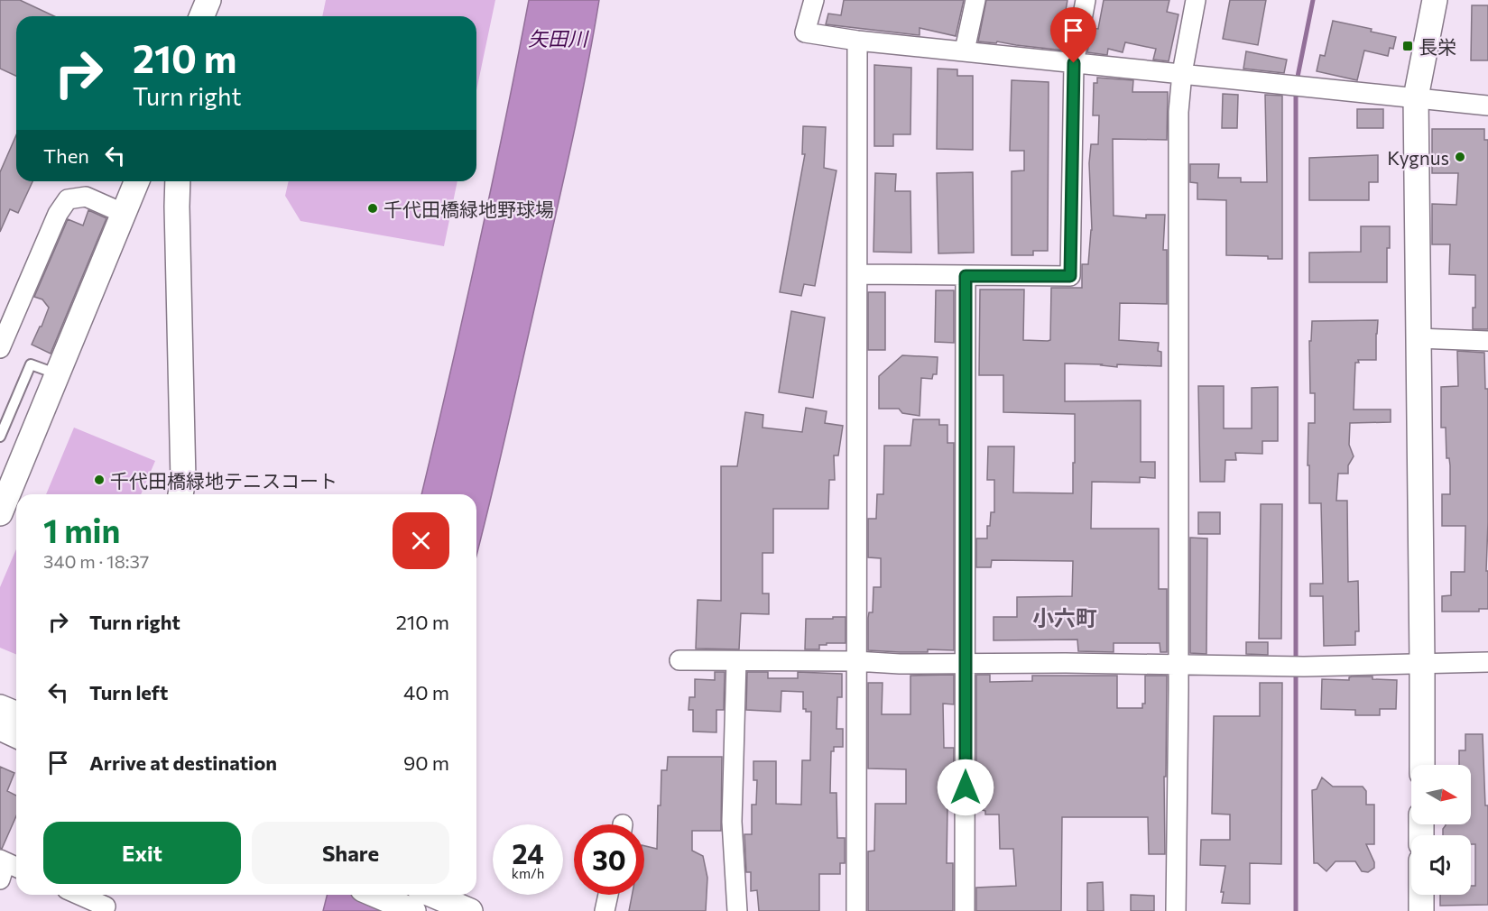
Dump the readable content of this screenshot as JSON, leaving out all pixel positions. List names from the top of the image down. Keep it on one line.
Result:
{"districts":["小六町"],"water":["矢田川"],"places":{"transit":["長栄"],"other":["Kygnus","千代田橋緑地野球場","千代田橋緑地テニスコート"]},"north":"right","page":{"turn":["210 m","Turn right"],"then":"Then","heading":["1 min","340 m · 18:37"],"list":[{"name":"Turn right","value":"210 m"},{"name":"Turn left","value":"40 m"},{"name":"Arrive at destination","value":"90 m"}],"buttons":["Exit","Share"],"speed":"24 km/h","limit":"30"}}
